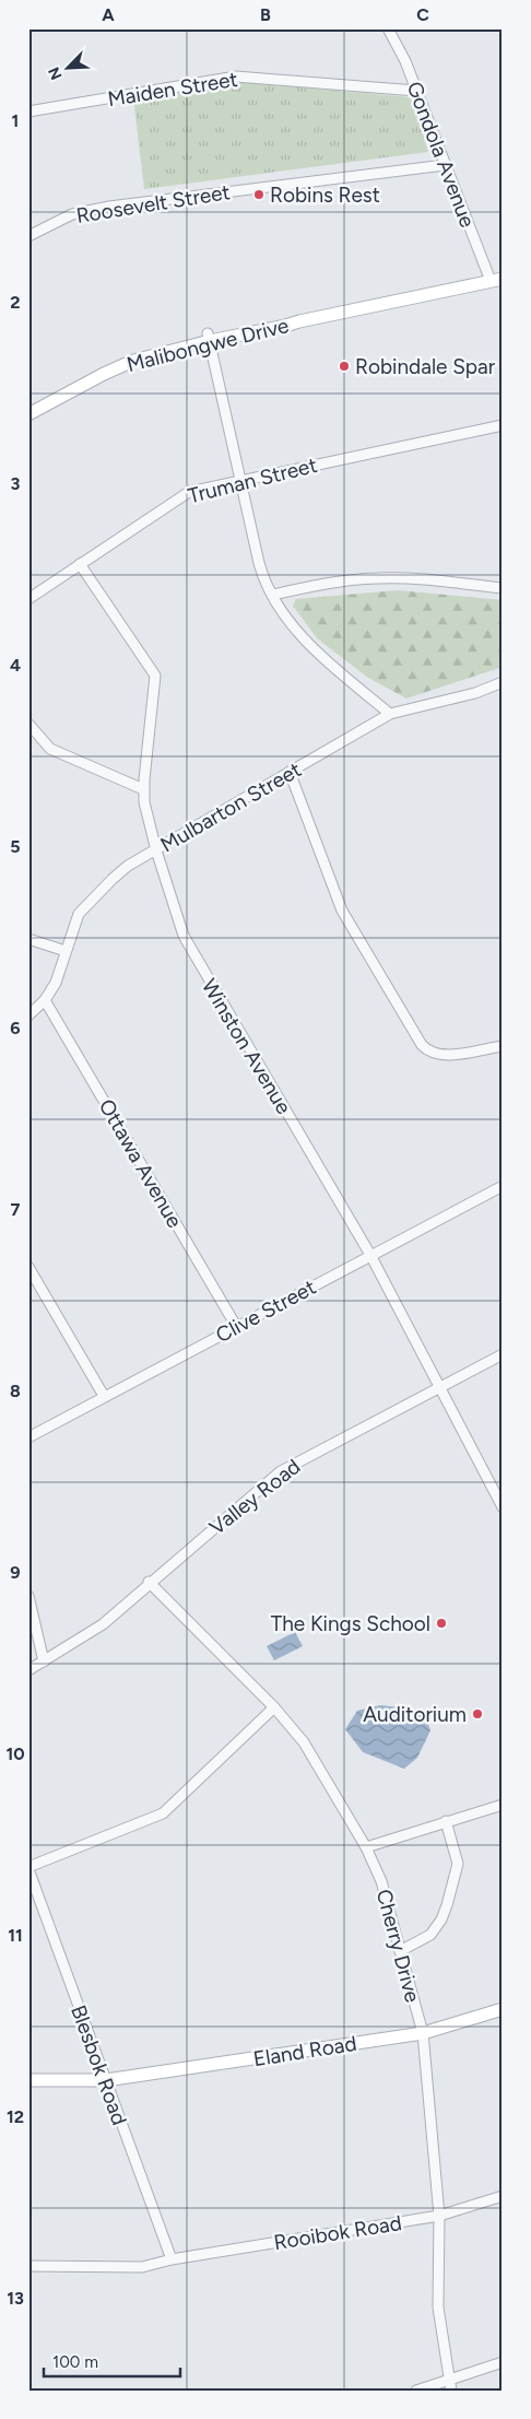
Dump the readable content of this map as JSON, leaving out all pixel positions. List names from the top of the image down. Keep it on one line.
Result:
{"streets":{"main road":["Malibongwe Drive","Eland Road"],"street":["Maiden Street","Gondola Avenue","Roosevelt Street","Truman Street","Mulbarton Street","Winston Avenue","Ottawa Avenue","Clive Street","Valley Road","Cherry Drive","Blesbok Road","Rooibok Road"]},"crossings":[["Maiden Street","Gondola Avenue"],["Gondola Avenue","Roosevelt Street"],["Gondola Avenue","Malibongwe Drive"],["Truman Street","Winston Avenue"],["Mulbarton Street","Winston Avenue"],["Mulbarton Street","Ottawa Avenue"],["Winston Avenue","Clive Street"],["Winston Avenue","Valley Road"],["Ottawa Avenue","Clive Street"],["Valley Road","Cherry Drive"],["Cherry Drive","Eland Road"],["Cherry Drive","Rooibok Road"],["Eland Road","Blesbok Road"],["Blesbok Road","Rooibok Road"]],"places":["Robins Rest","Robindale Spar","The Kings School","Auditorium"],"scale_bar":"100 m","north":"bottom left","grid":{"columns":["A","B","C"],"rows":["1","2","3","4","5","6","7","8","9","10","11","12","13"]}}
